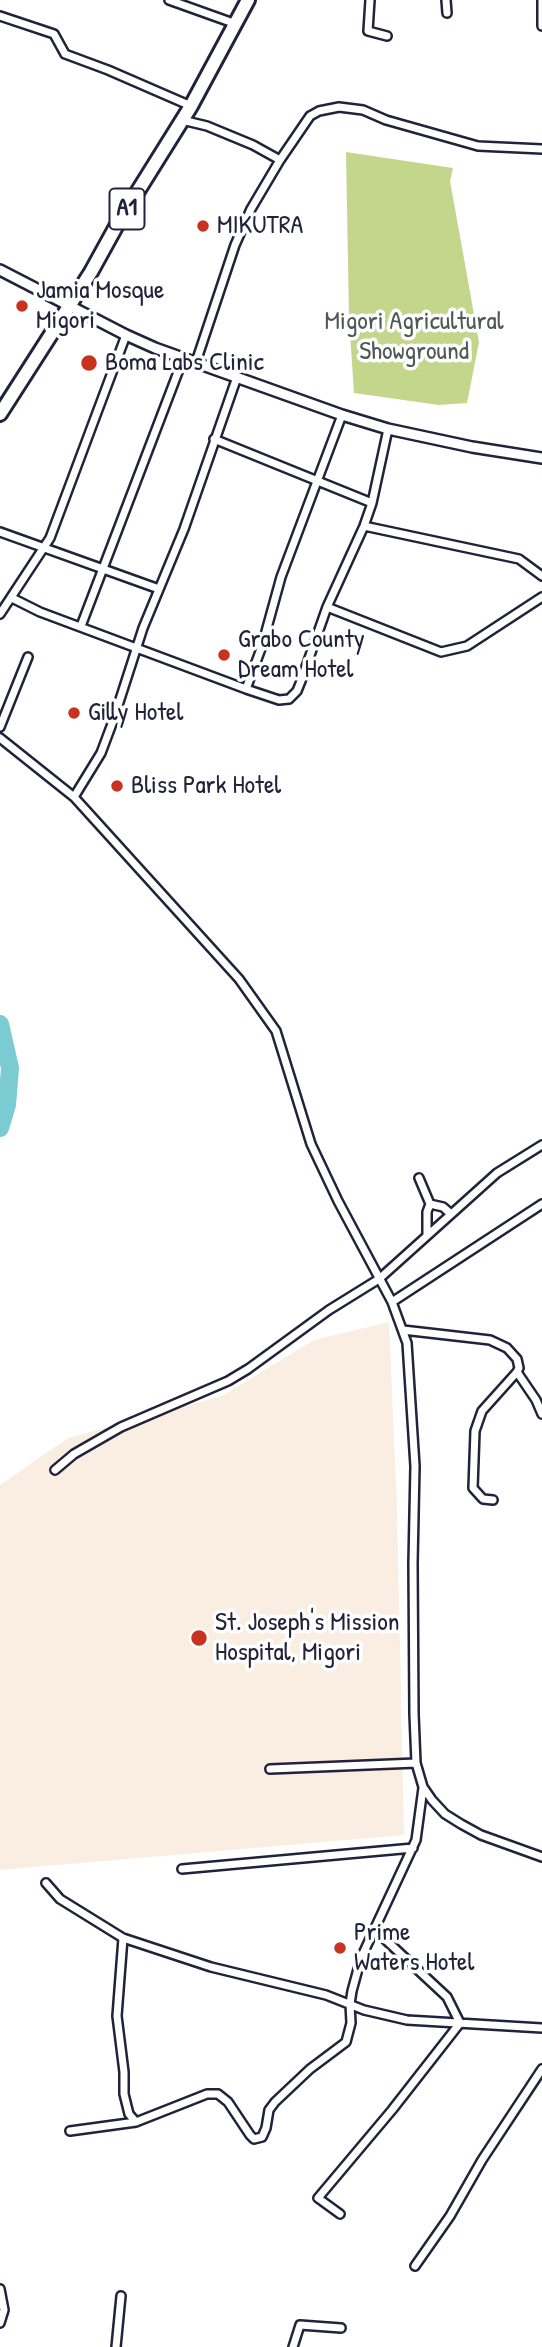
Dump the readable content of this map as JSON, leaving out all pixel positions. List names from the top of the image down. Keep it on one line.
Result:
{"streets":{"highway":["A1"]},"parks":["Migori Agricultural Showground"],"places":["MIKUTRA","Jamia Mosque Migori","Boma Labs Clinic","Grabo County Dream Hotel","Gilly Hotel","Bliss Park Hotel","St. Joseph's Mission Hospital, Migori","Prime Waters Hotel"]}
